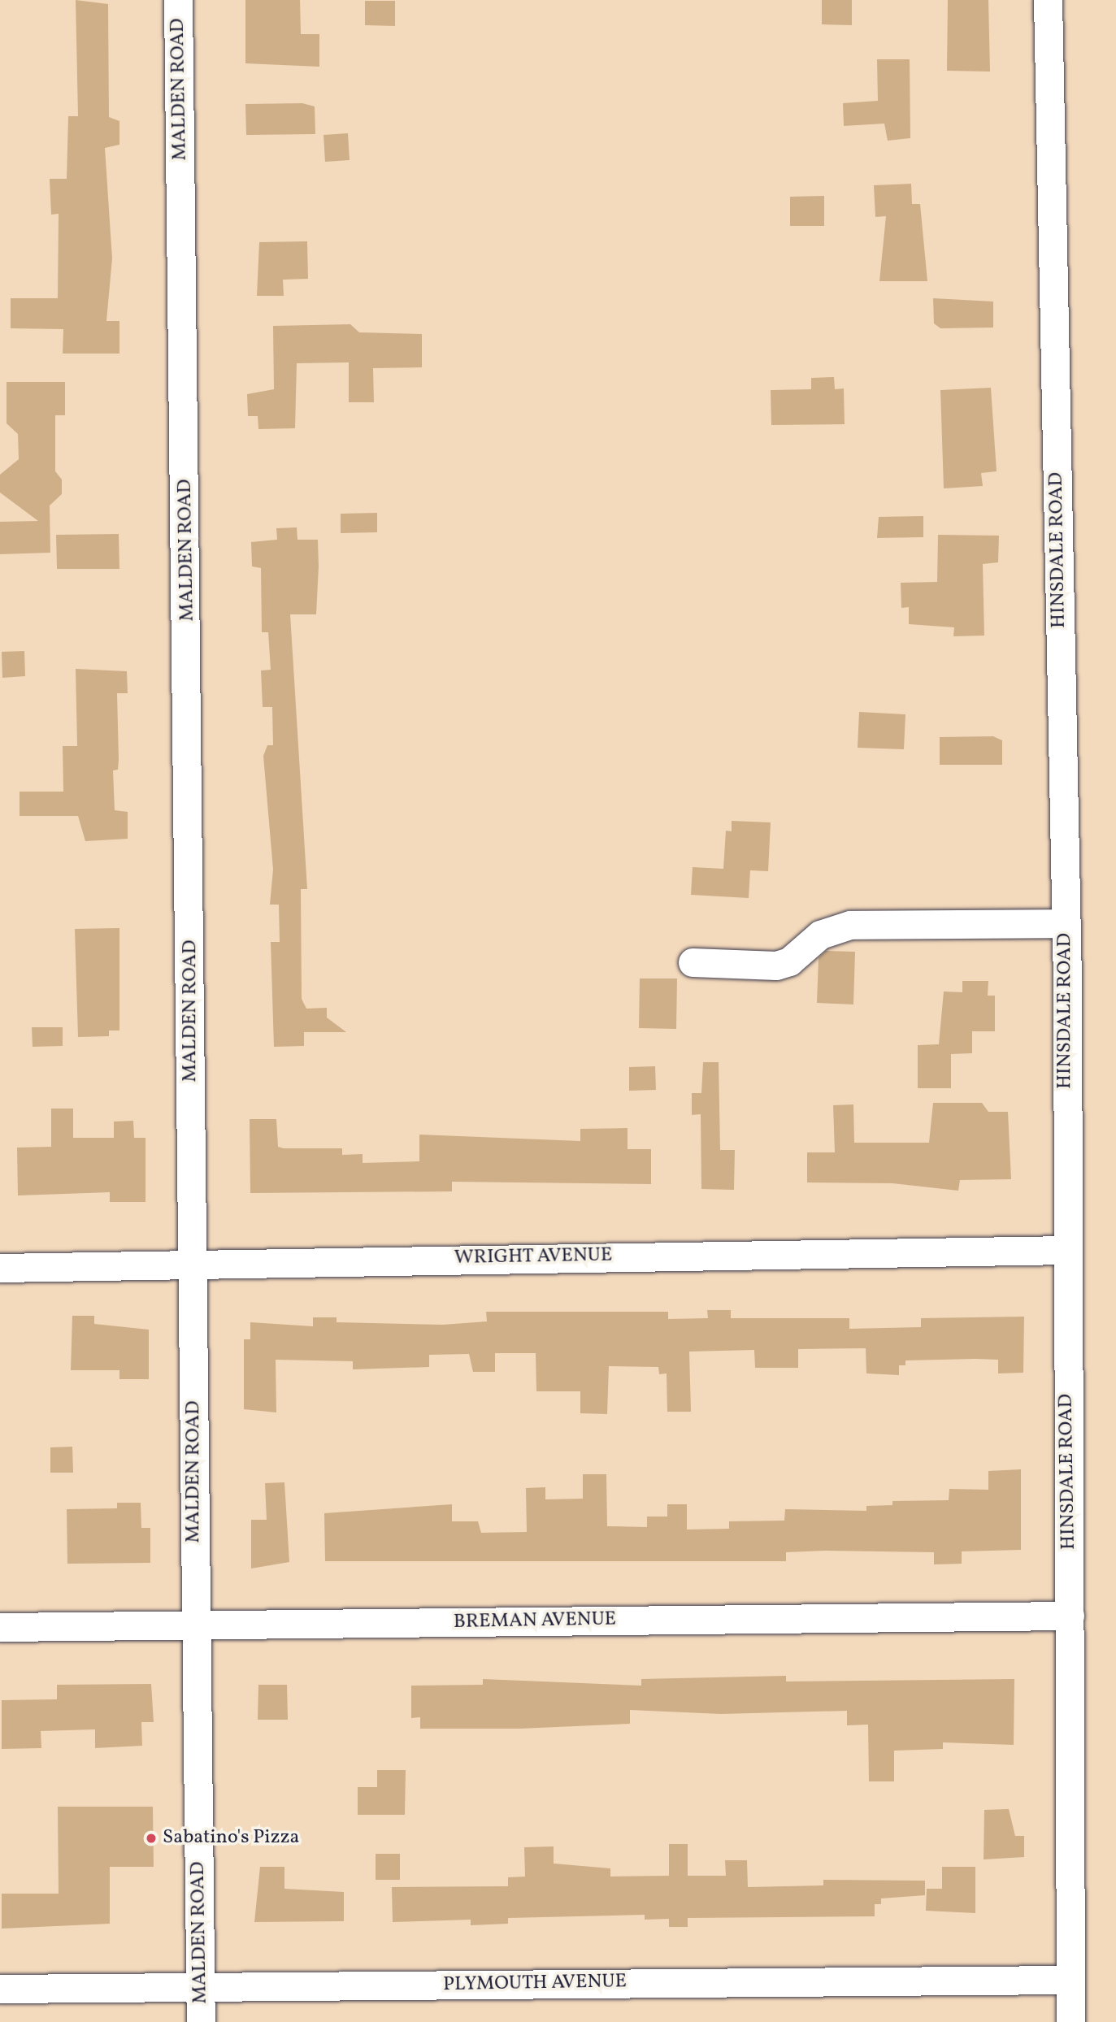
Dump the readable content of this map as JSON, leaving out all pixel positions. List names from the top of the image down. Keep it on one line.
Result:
{"streets":{"street":["MALDEN ROAD","HINSDALE ROAD","WRIGHT AVENUE","BREMAN AVENUE","PLYMOUTH AVENUE"]},"crossings":[["MALDEN ROAD","WRIGHT AVENUE"],["MALDEN ROAD","BREMAN AVENUE"],["MALDEN ROAD","PLYMOUTH AVENUE"],["HINSDALE ROAD","WRIGHT AVENUE"],["HINSDALE ROAD","BREMAN AVENUE"],["HINSDALE ROAD","PLYMOUTH AVENUE"]],"places":["Sabatino's Pizza"]}
